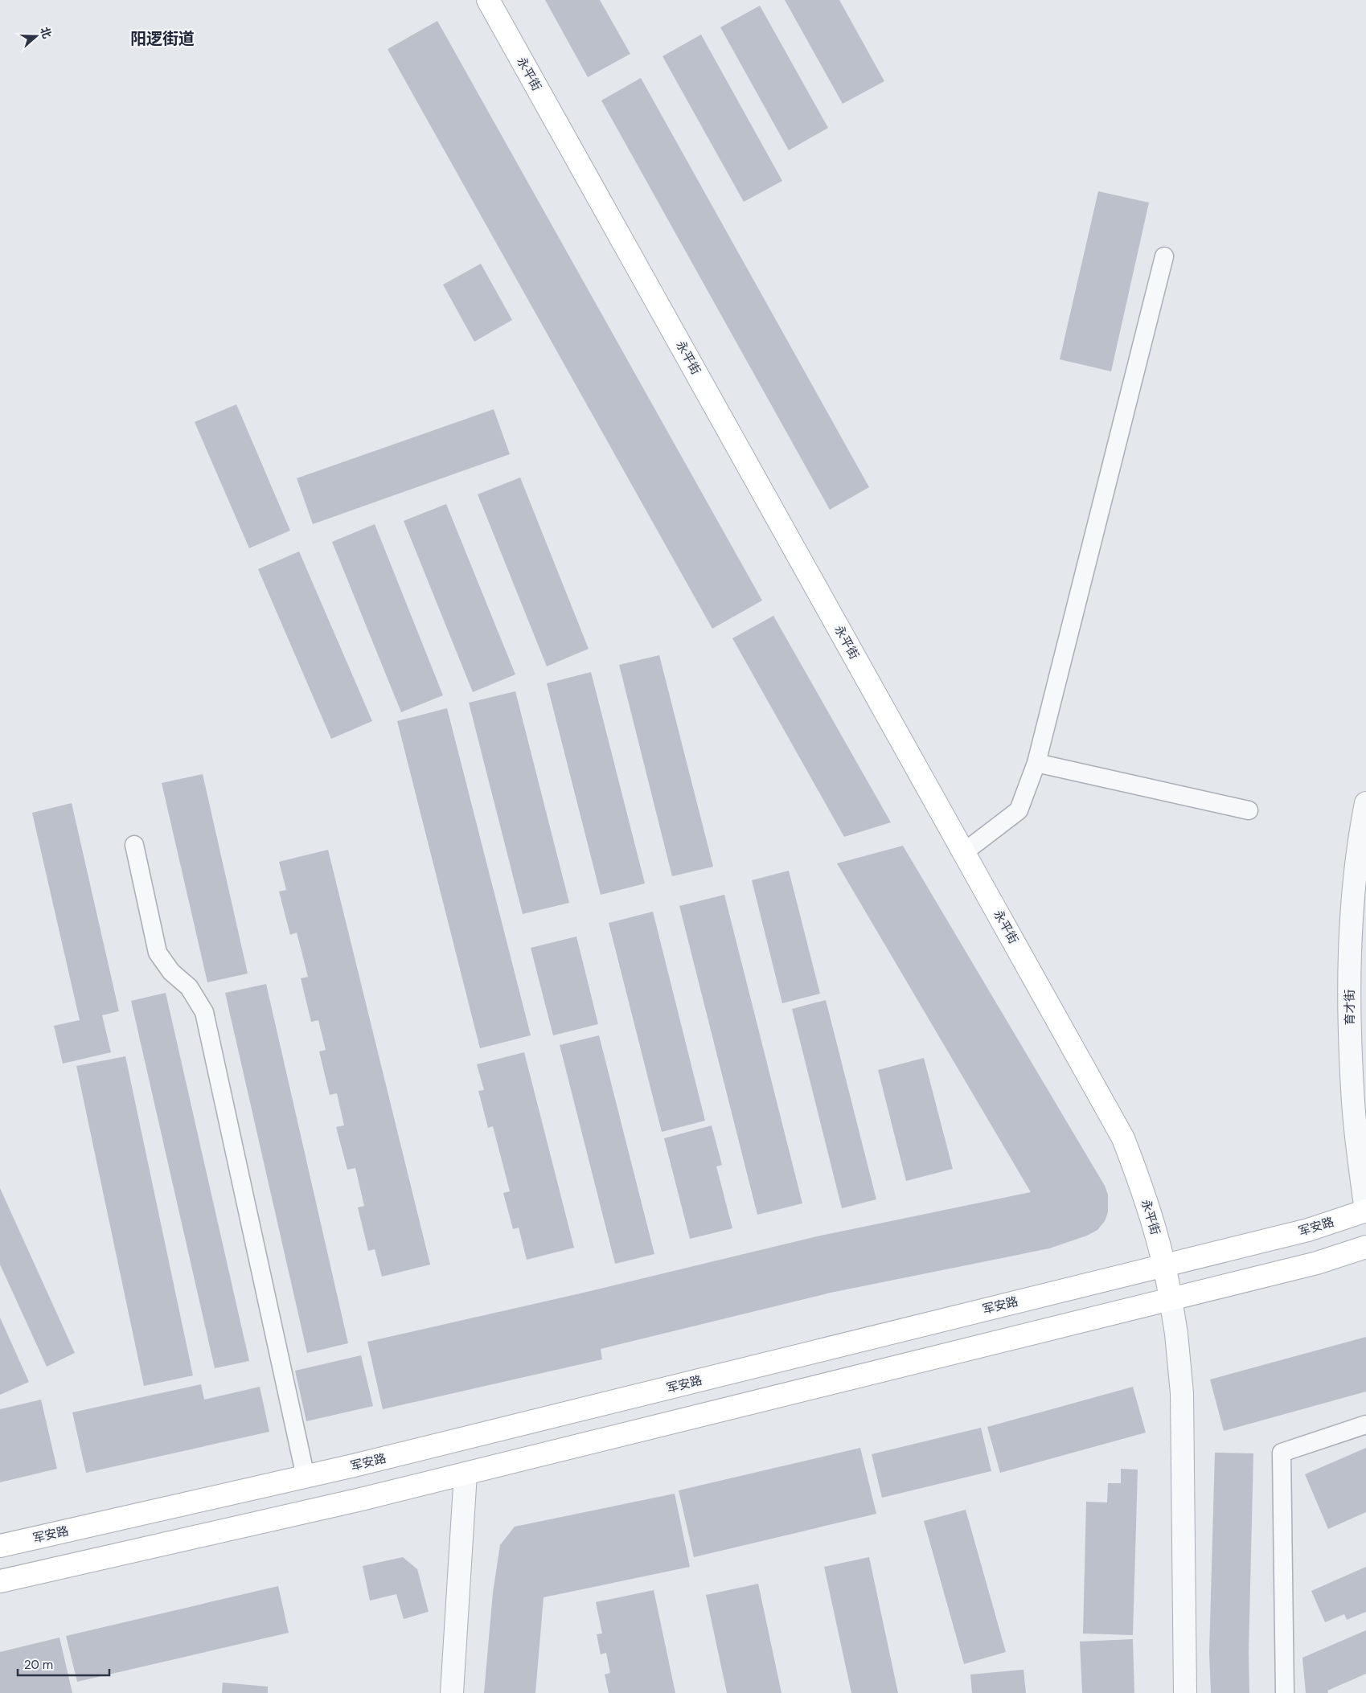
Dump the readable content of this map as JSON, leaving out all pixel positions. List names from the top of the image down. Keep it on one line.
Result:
{"streets":{"street":["永平街","育才街","军安路"]},"crossings":[["永平街","军安路"],["育才街","军安路"]],"districts":["阳逻街道"],"scale_bar":"20 m","north":"right"}
